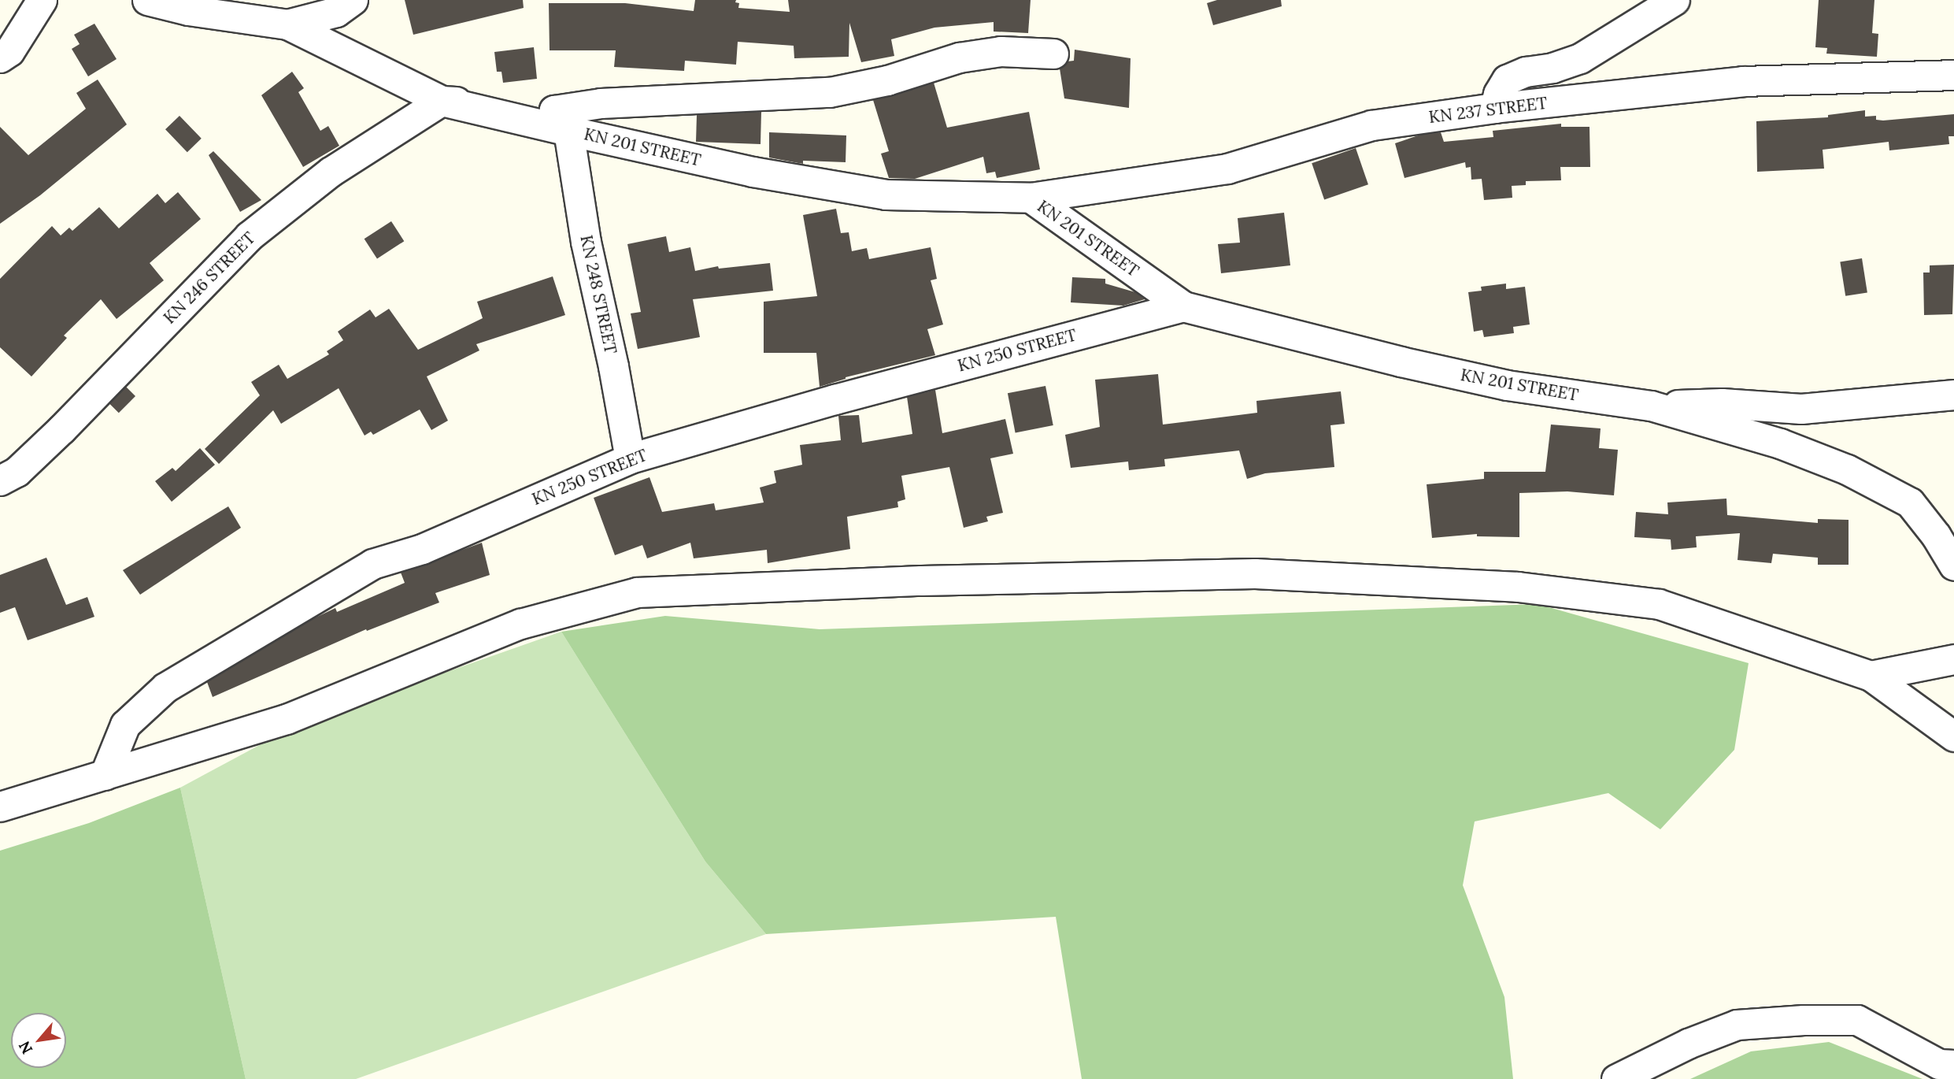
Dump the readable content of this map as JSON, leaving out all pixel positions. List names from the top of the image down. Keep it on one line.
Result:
{"streets":{"street":["KN 237 STREET","KN 201 STREET","KN 246 STREET","KN 248 STREET","KN 250 STREET"]},"crossings":[["KN 237 STREET","KN 201 STREET"],["KN 201 STREET","KN 246 STREET"],["KN 201 STREET","KN 248 STREET"],["KN 201 STREET","KN 250 STREET"],["KN 248 STREET","KN 250 STREET"]],"north":"bottom left"}
